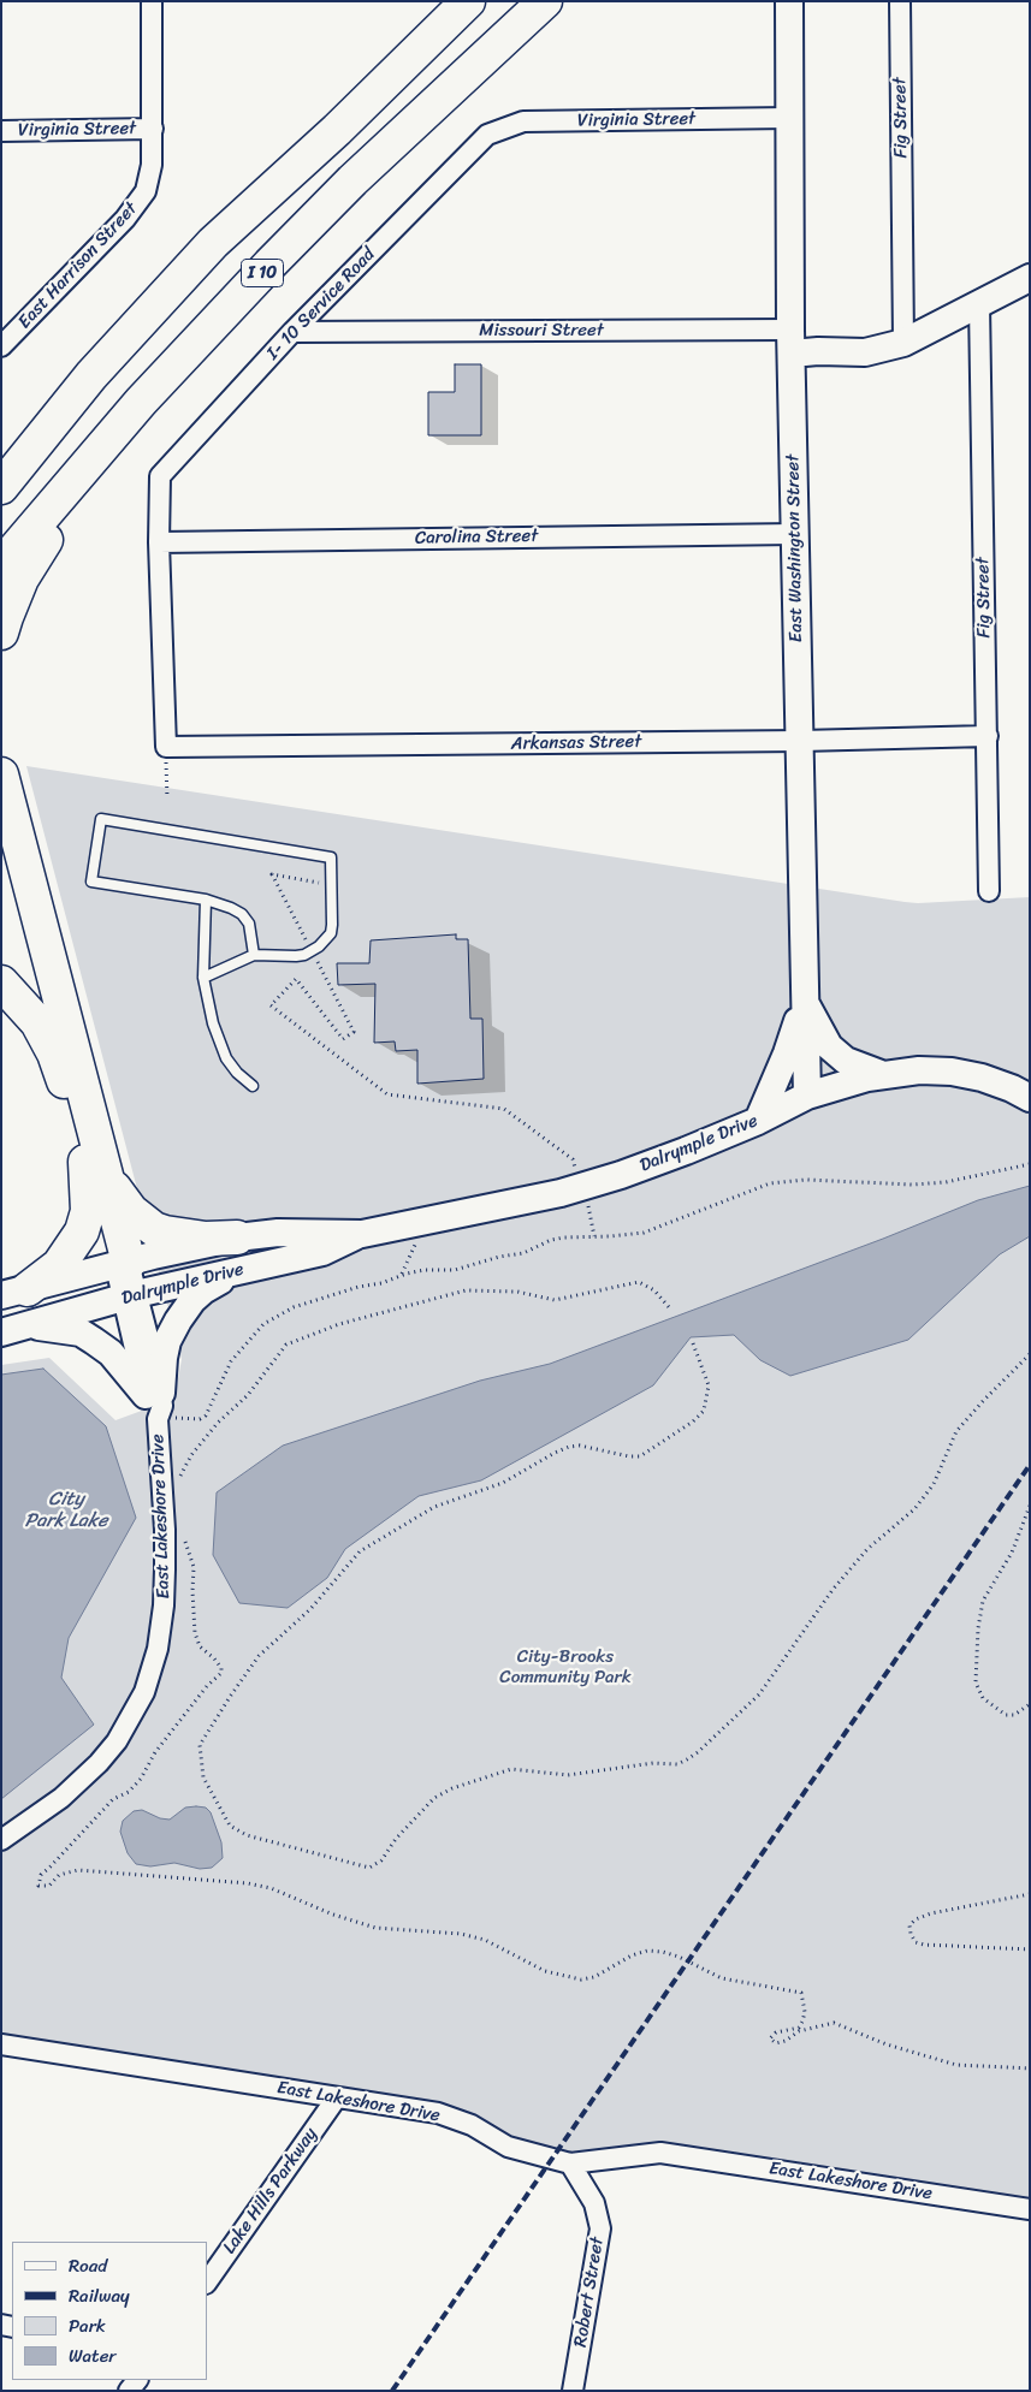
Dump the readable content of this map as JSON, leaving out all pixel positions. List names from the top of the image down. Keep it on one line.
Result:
{"streets":{"highway":["I 10"],"street":["Fig Street","Virginia Street","East Harrison Street","I- 10 Service Road","Missouri Street","Carolina Street","East Washington Street","Arkansas Street","Dalrymple Drive","East Lakeshore Drive","Lake Hills Parkway","Robert Street"]},"crossings":[["Fig Street","Arkansas Street"],["Virginia Street","East Harrison Street"],["Virginia Street","I- 10 Service Road"],["Virginia Street","East Washington Street"],["I- 10 Service Road","Missouri Street"],["I- 10 Service Road","Carolina Street"],["Missouri Street","East Washington Street"],["Carolina Street","East Washington Street"],["East Washington Street","Arkansas Street"],["East Washington Street","Dalrymple Drive"],["Dalrymple Drive","East Lakeshore Drive"],["East Lakeshore Drive","Lake Hills Parkway"],["East Lakeshore Drive","Robert Street"]],"water":["City Park Lake"],"parks":["City-Brooks Community Park"],"legend":["Road","Railway","Park","Water"]}
